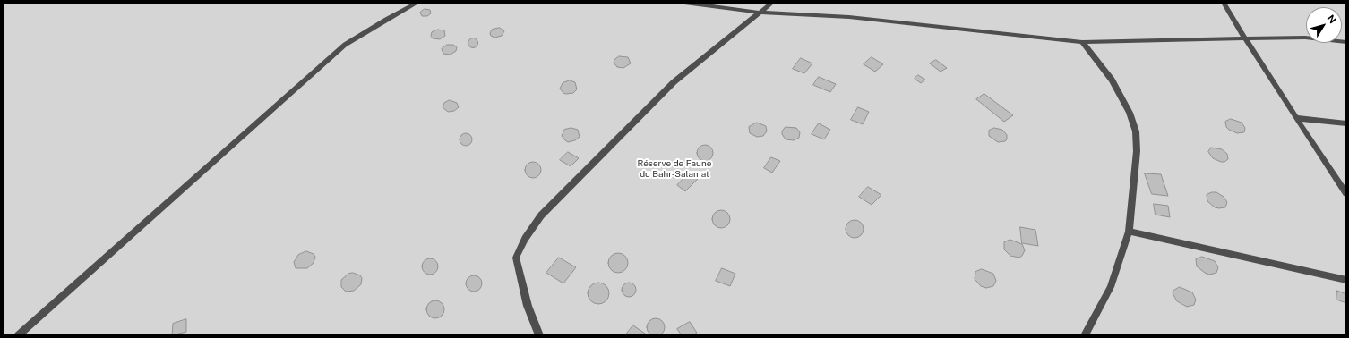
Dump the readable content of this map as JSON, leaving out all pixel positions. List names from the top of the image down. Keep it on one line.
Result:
{"parks":["Réserve de Faune du Bahr-Salamat"],"north":"top right"}
